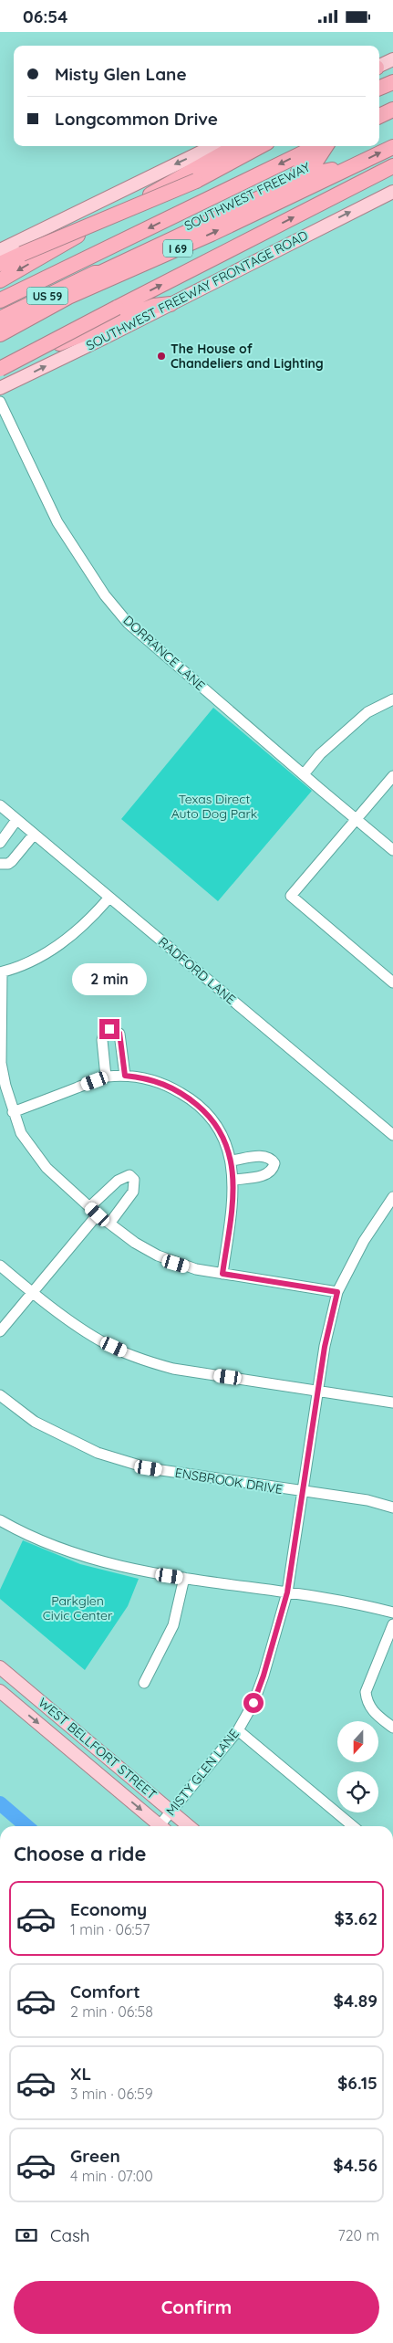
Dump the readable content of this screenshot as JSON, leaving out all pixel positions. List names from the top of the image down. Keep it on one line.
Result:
{"streets":{"highway":["SOUTHWEST FREEWAY","I 69","US 59"],"main road":["SOUTHWEST FREEWAY FRONTAGE ROAD","WEST BELLFORT STREET"],"street":["DORRANCE LANE","RADFORD LANE","ENSBROOK DRIVE","MISTY GLEN LANE"]},"crossings":[["SOUTHWEST FREEWAY","US 59"],["ENSBROOK DRIVE","MISTY GLEN LANE"],["WEST BELLFORT STREET","MISTY GLEN LANE"]],"one_way":["SOUTHWEST FREEWAY FRONTAGE ROAD"],"parks":["Texas Direct Auto Dog Park","Parkglen Civic Center"],"places":["The House of Chandeliers and Lighting"],"north":"bottom","page":{"status":"06:54","banner":["Misty Glen Lane","Longcommon Drive"],"bubble":"2 min","heading":"Choose a ride","list":[{"name":"Economy","note":"1 min · 06:57","value":"$3.62"},{"name":"Comfort","note":"2 min · 06:58","value":"$4.89"},{"name":"XL","note":"3 min · 06:59","value":"$6.15"},{"name":"Green","note":"4 min · 07:00","value":"$4.56"}],"pay":["Cash","720 m"],"buttons":"Confirm"}}
